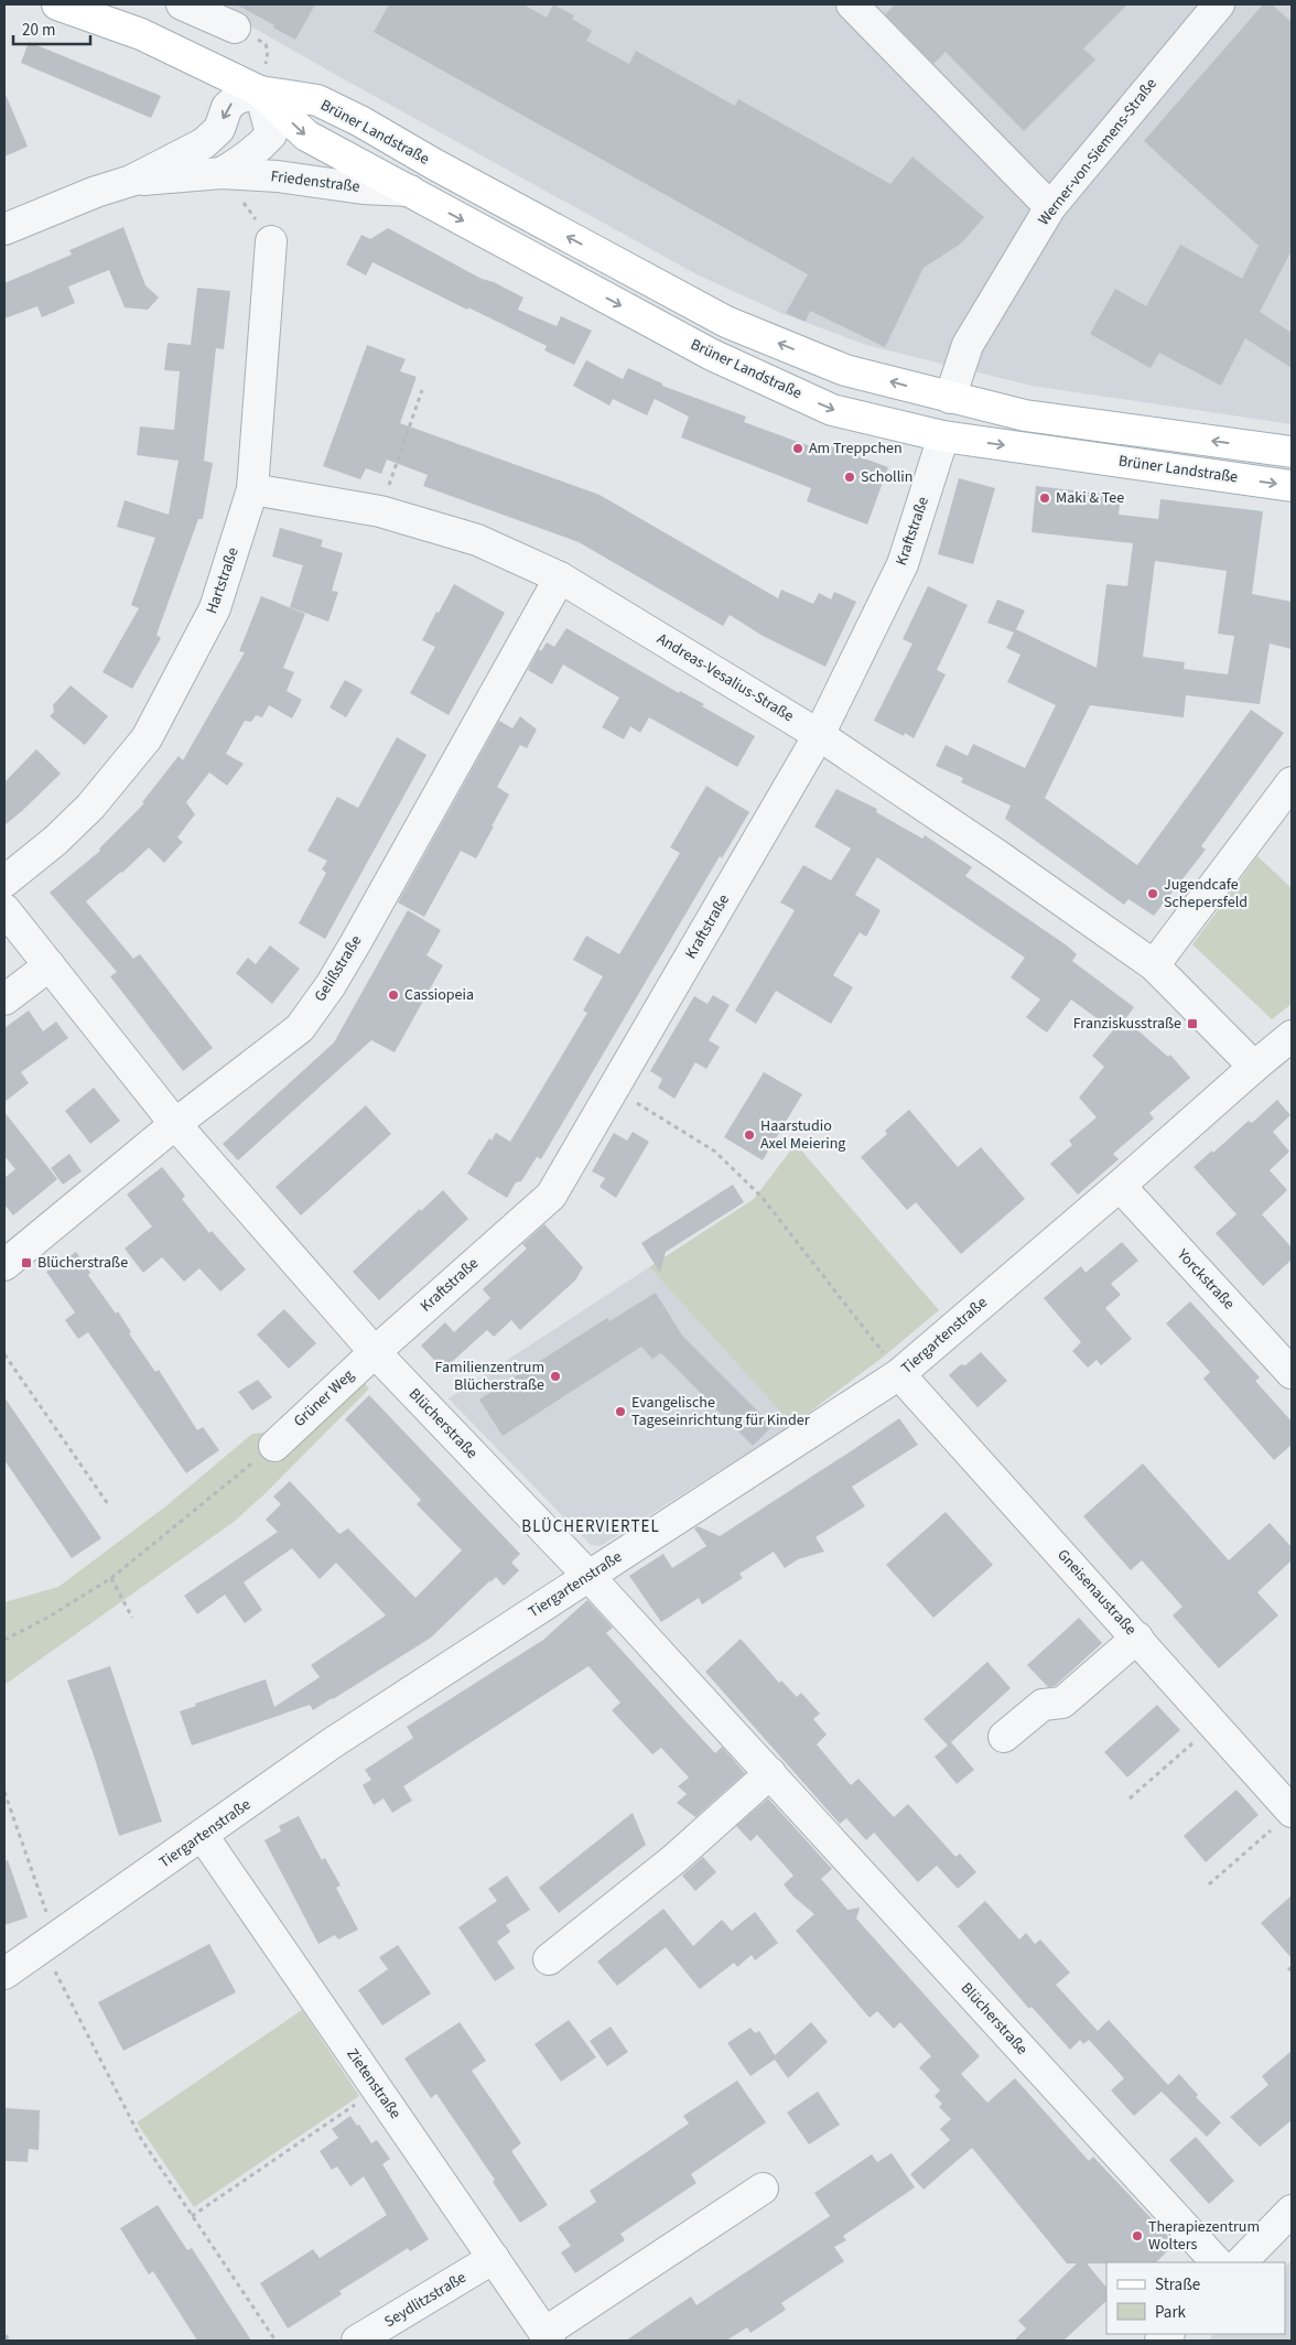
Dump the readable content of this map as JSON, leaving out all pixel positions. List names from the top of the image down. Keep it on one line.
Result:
{"streets":{"main road":["Brüner Landstraße"],"street":["Werner-von-Siemens-Straße","Friedenstraße","Kraftstraße","Hartstraße","Andreas-Vesalius-Straße","Gelißstraße","Yorckstraße","Tiergartenstraße","Grüner Weg","Blücherstraße","Gneisenaustraße","Zietenstraße","Seydlitzstraße"]},"crossings":[["Brüner Landstraße","Werner-von-Siemens-Straße"],["Brüner Landstraße","Friedenstraße"],["Brüner Landstraße","Kraftstraße"],["Kraftstraße","Andreas-Vesalius-Straße"],["Kraftstraße","Grüner Weg"],["Kraftstraße","Blücherstraße"],["Hartstraße","Andreas-Vesalius-Straße"],["Andreas-Vesalius-Straße","Gelißstraße"],["Gelißstraße","Blücherstraße"],["Yorckstraße","Tiergartenstraße"],["Tiergartenstraße","Blücherstraße"],["Tiergartenstraße","Gneisenaustraße"],["Tiergartenstraße","Zietenstraße"],["Grüner Weg","Blücherstraße"],["Zietenstraße","Seydlitzstraße"]],"districts":["BLÜCHERVIERTEL"],"places":{"other":["Am Treppchen","Schollin","Maki & Tee","Jugendcafe Schepersfeld","Cassiopeia","Haarstudio Axel Meiering","Familienzentrum Blücherstraße","Evangelische Tageseinrichtung für Kinder","Therapiezentrum Wolters"],"transit":["Franziskusstraße","Blücherstraße"]},"legend":["Straße","Park"],"scale_bar":"20 m"}
